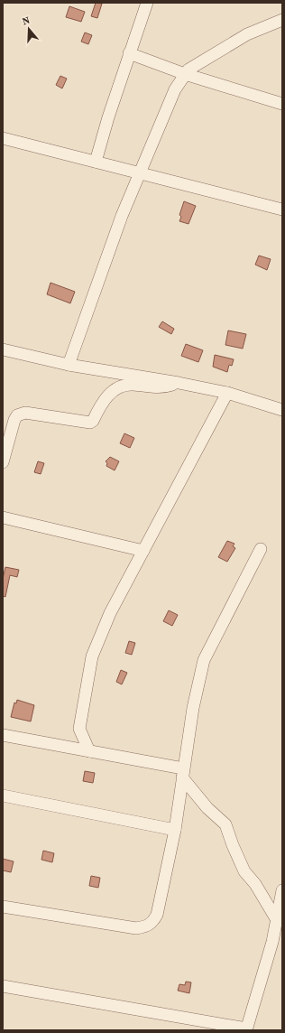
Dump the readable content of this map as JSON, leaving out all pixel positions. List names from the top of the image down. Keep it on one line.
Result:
{"north":"top"}
